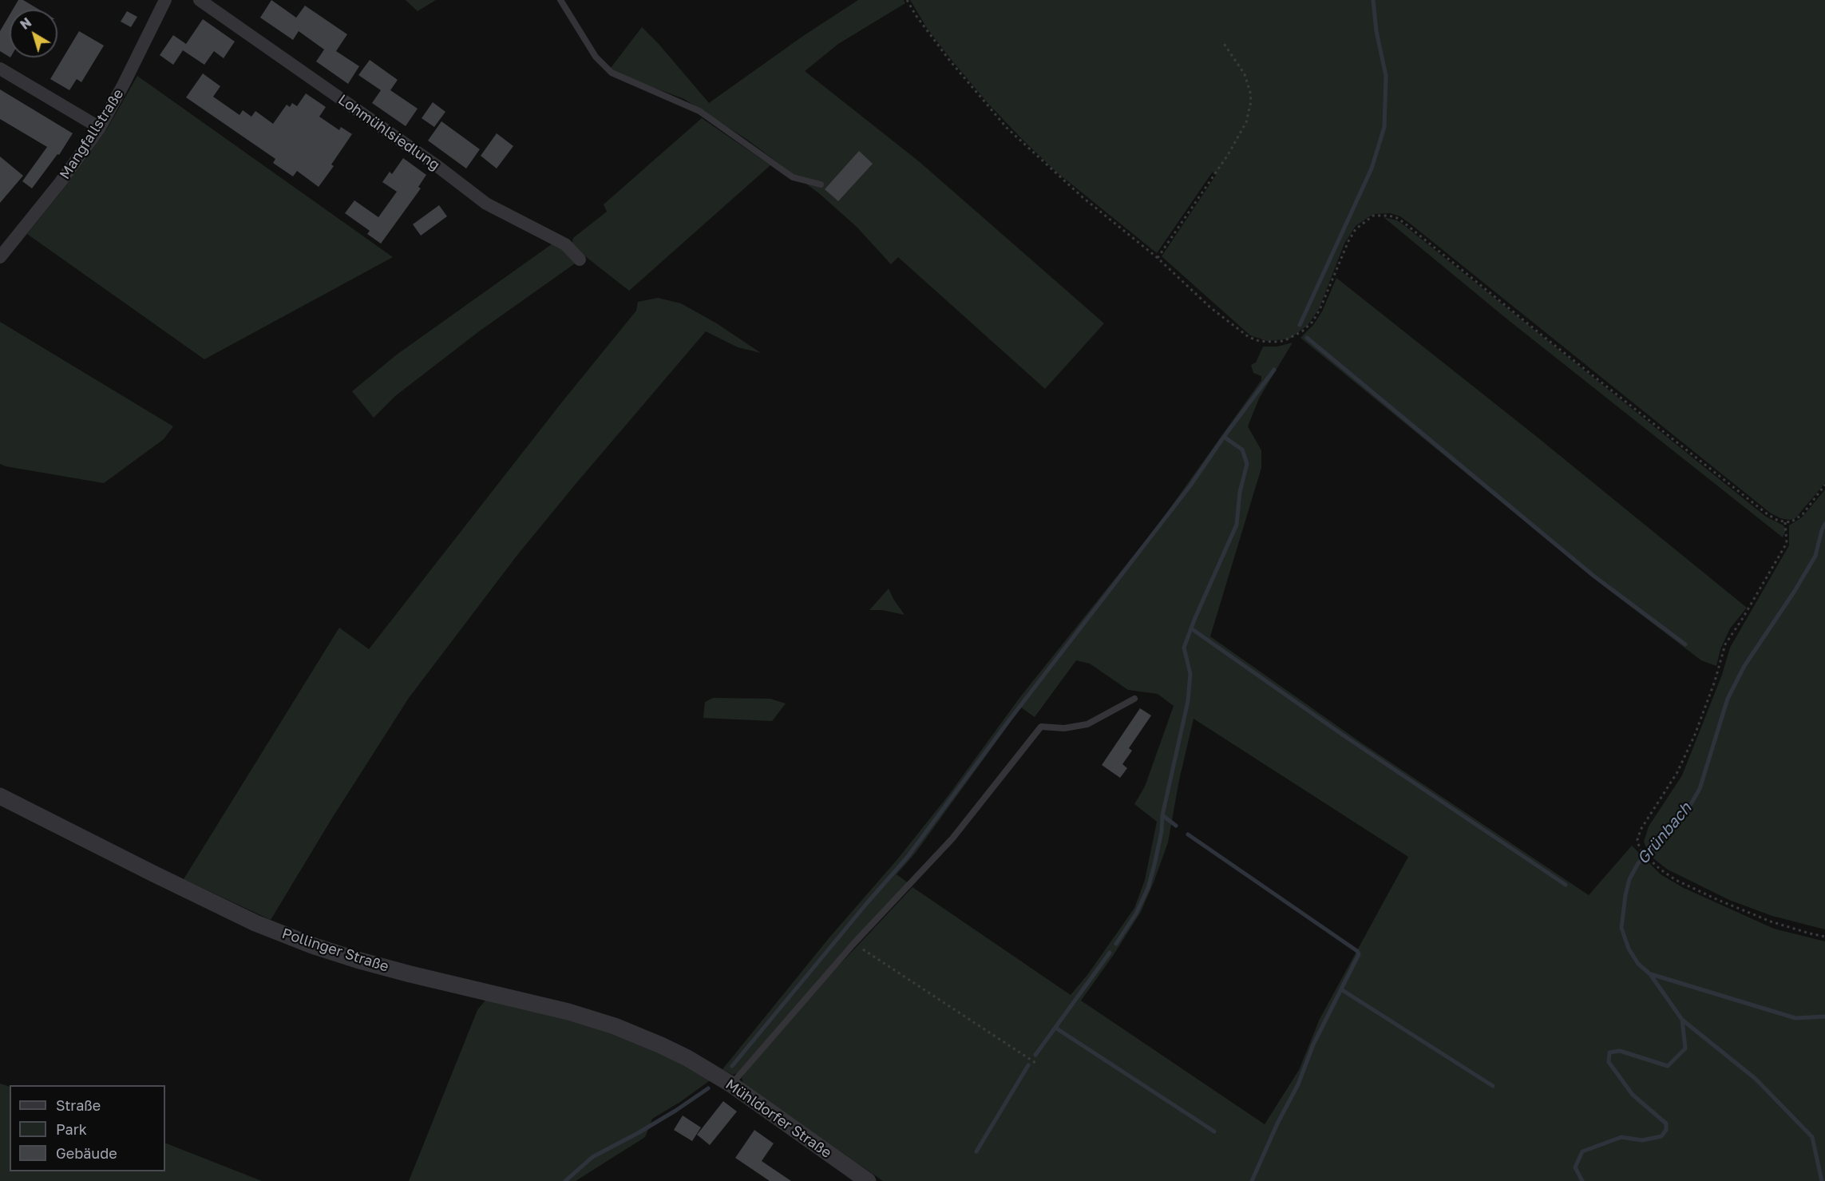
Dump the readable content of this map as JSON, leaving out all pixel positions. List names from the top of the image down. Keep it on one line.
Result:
{"streets":{"street":["Lohmühlsiedlung","Mangfallstraße","Pollinger Straße","Mühldorfer Straße"]},"crossings":[["Pollinger Straße","Mühldorfer Straße"]],"water":["Grünbach"],"legend":["Straße","Park","Gebäude"],"north":"top left"}
